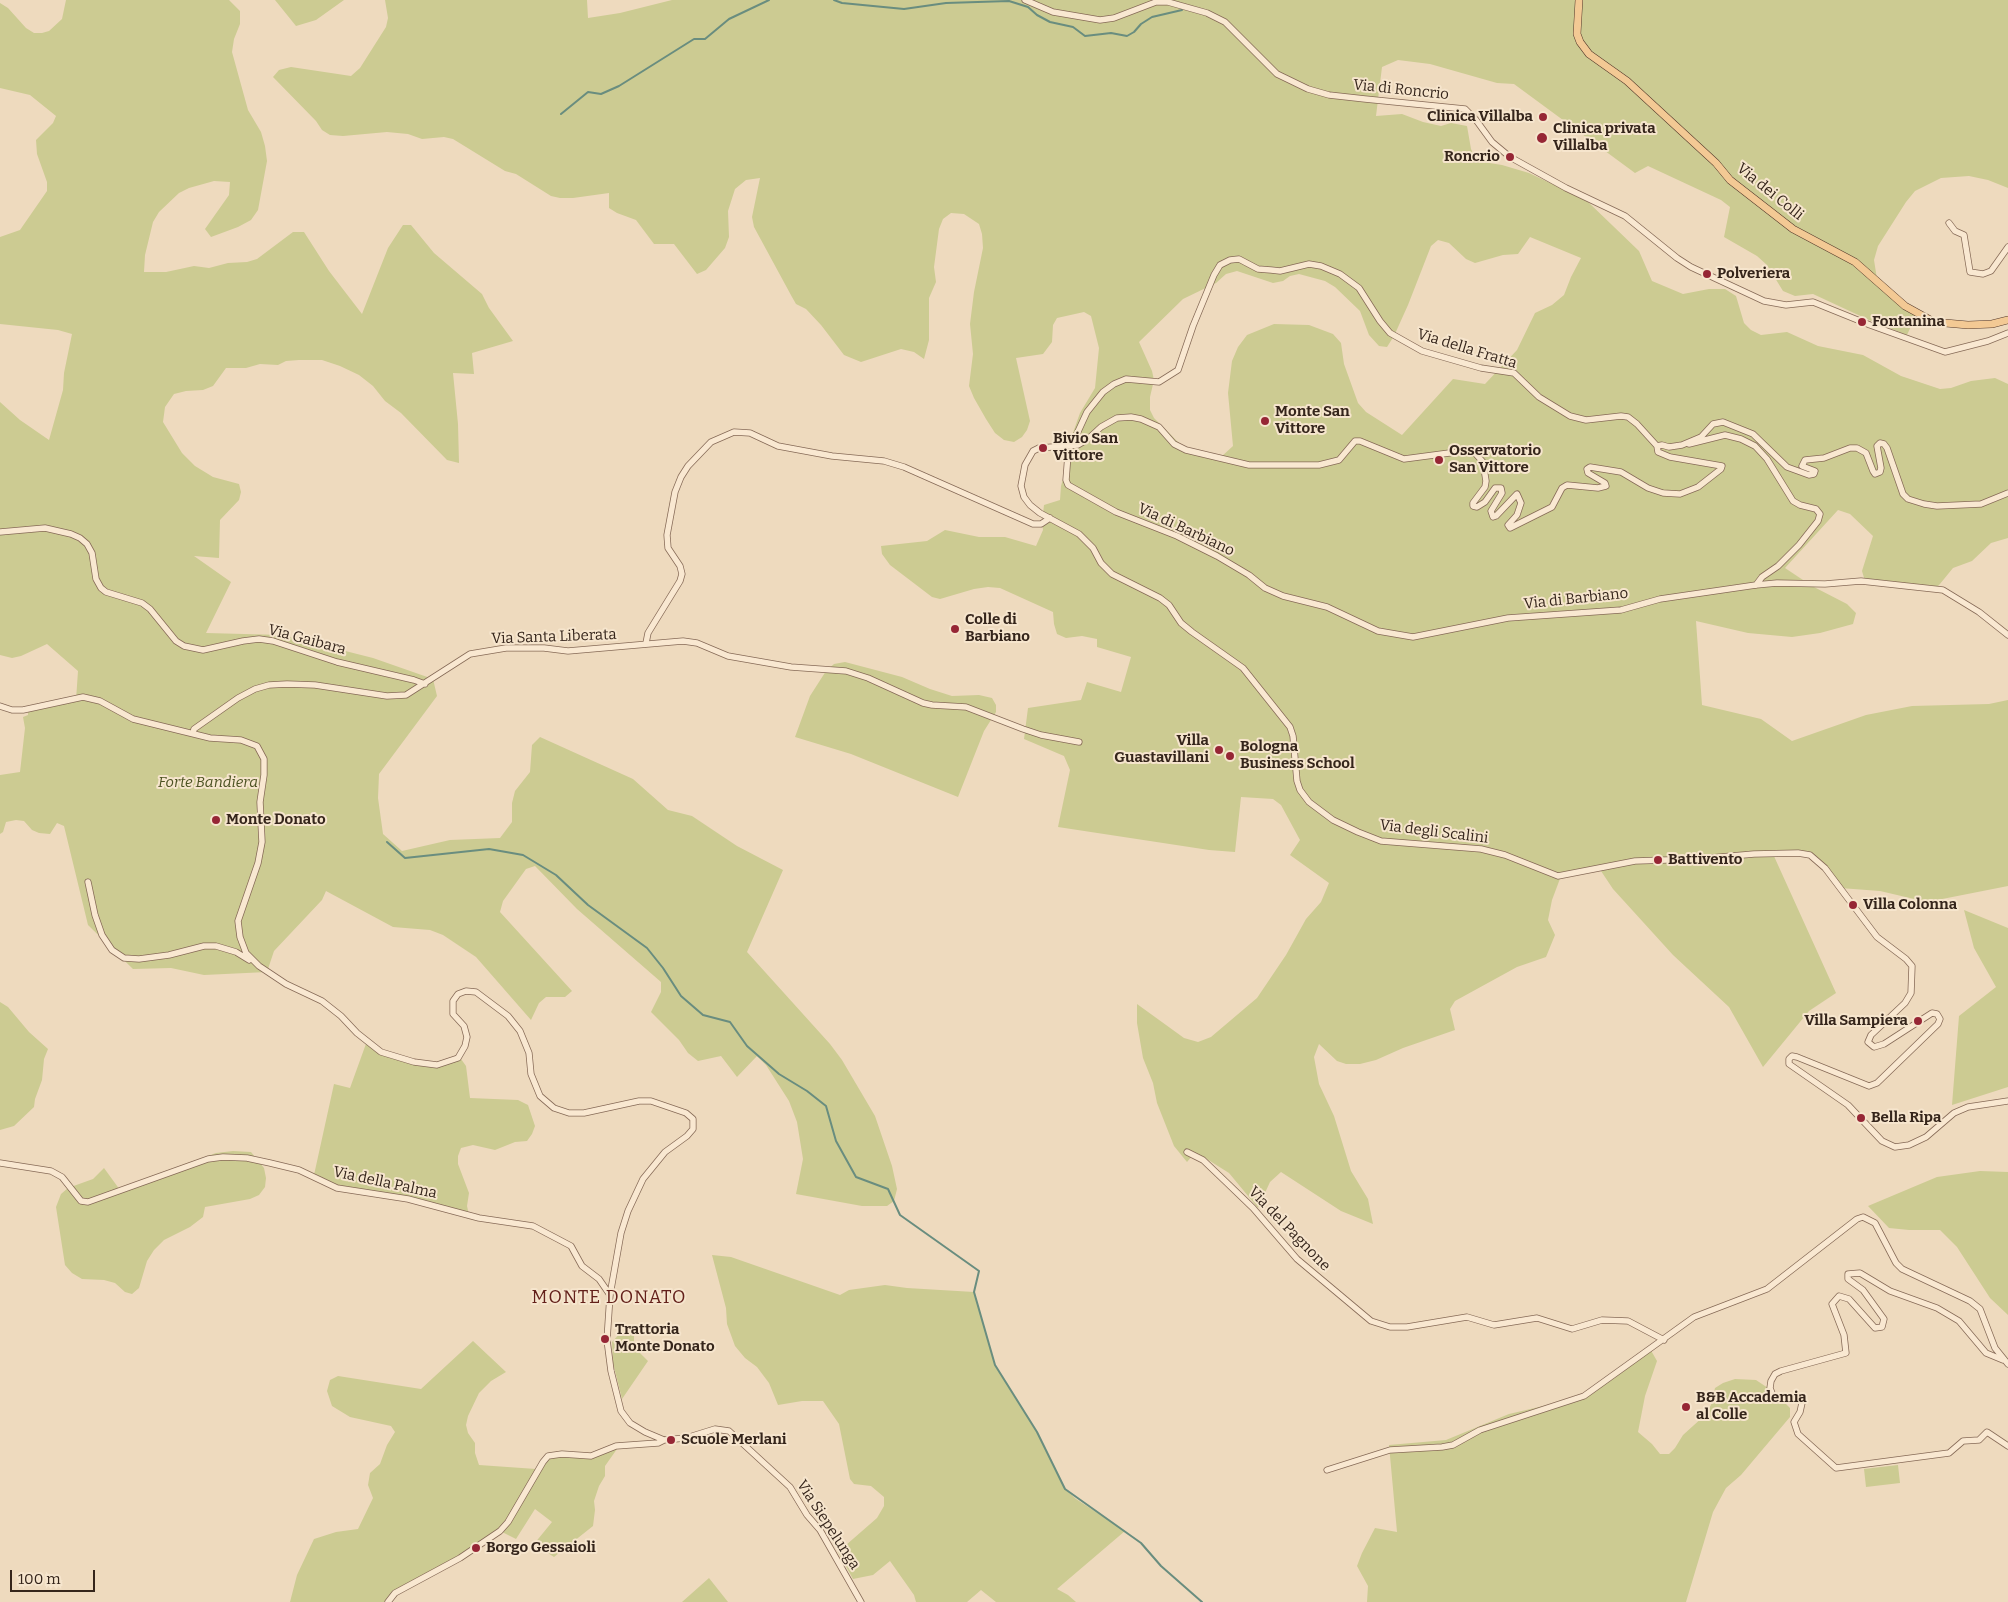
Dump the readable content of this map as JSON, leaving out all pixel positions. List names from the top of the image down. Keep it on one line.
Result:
{"streets":{"main road":["Via dei Colli"],"street":["Via di Roncrio","Via della Fratta","Via di Barbiano","Via Santa Liberata","Via Gaibara","Via degli Scalini","Via della Palma","Via del Pagnone","Via Siepelunga"]},"crossings":[["Via della Fratta","Via di Barbiano"],["Via Santa Liberata","Via Gaibara"]],"districts":["MONTE DONATO"],"parks":["Forte Bandiera"],"places":["Clinica Villalba","Clinica privata Villalba","Roncrio","Polveriera","Fontanina","Monte San Vittore","Bivio San Vittore","Osservatorio San Vittore","Colle di Barbiano","Villa Guastavillani","Bologna Business School","Monte Donato","Battivento","Villa Colonna","Villa Sampiera","Bella Ripa","Trattoria Monte Donato","B&B Accademia al Colle","Scuole Merlani","Borgo Gessaioli"],"scale_bar":"100 m"}
